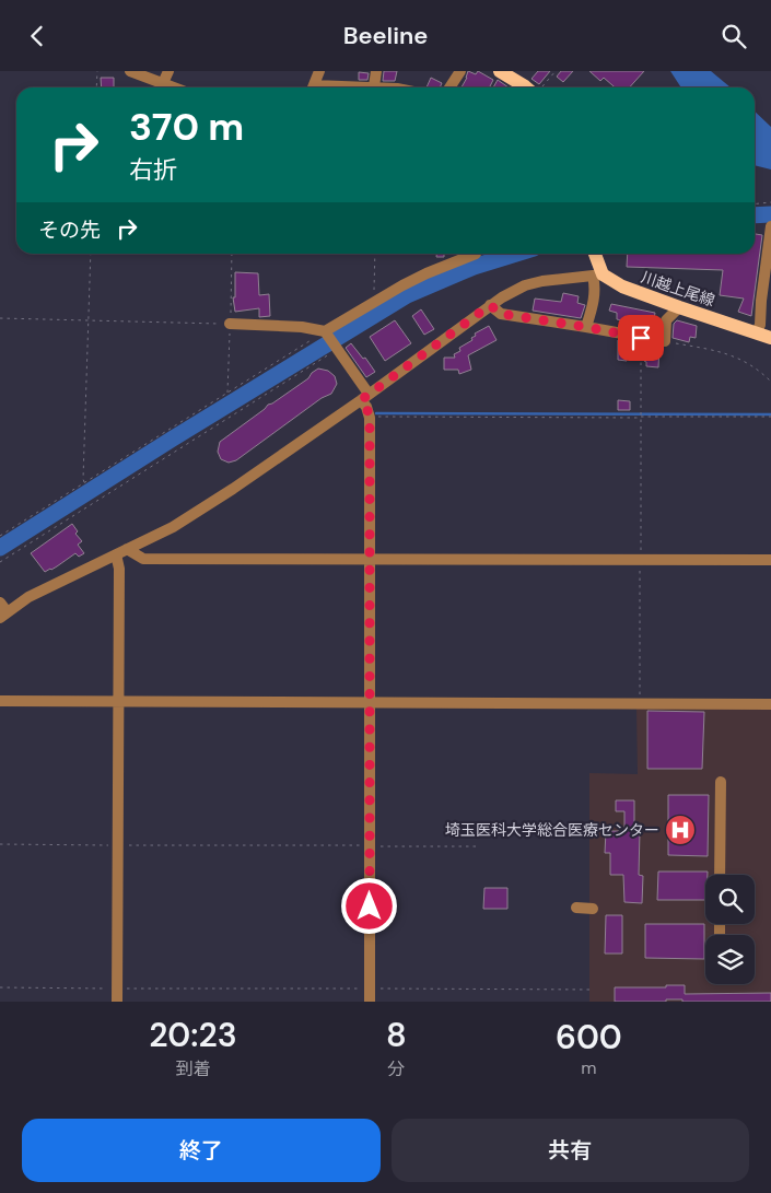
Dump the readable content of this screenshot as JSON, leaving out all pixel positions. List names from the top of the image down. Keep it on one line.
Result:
{"streets":{"main road":["川越上尾線"]},"places":{"hospital":["埼玉医科大学総合医療センター"]},"page":{"header":"Beeline","turn":["370 m","右折"],"then":"その先","eta":["20:23","到着","8","分","600","m"],"buttons":["終了","共有"]}}
